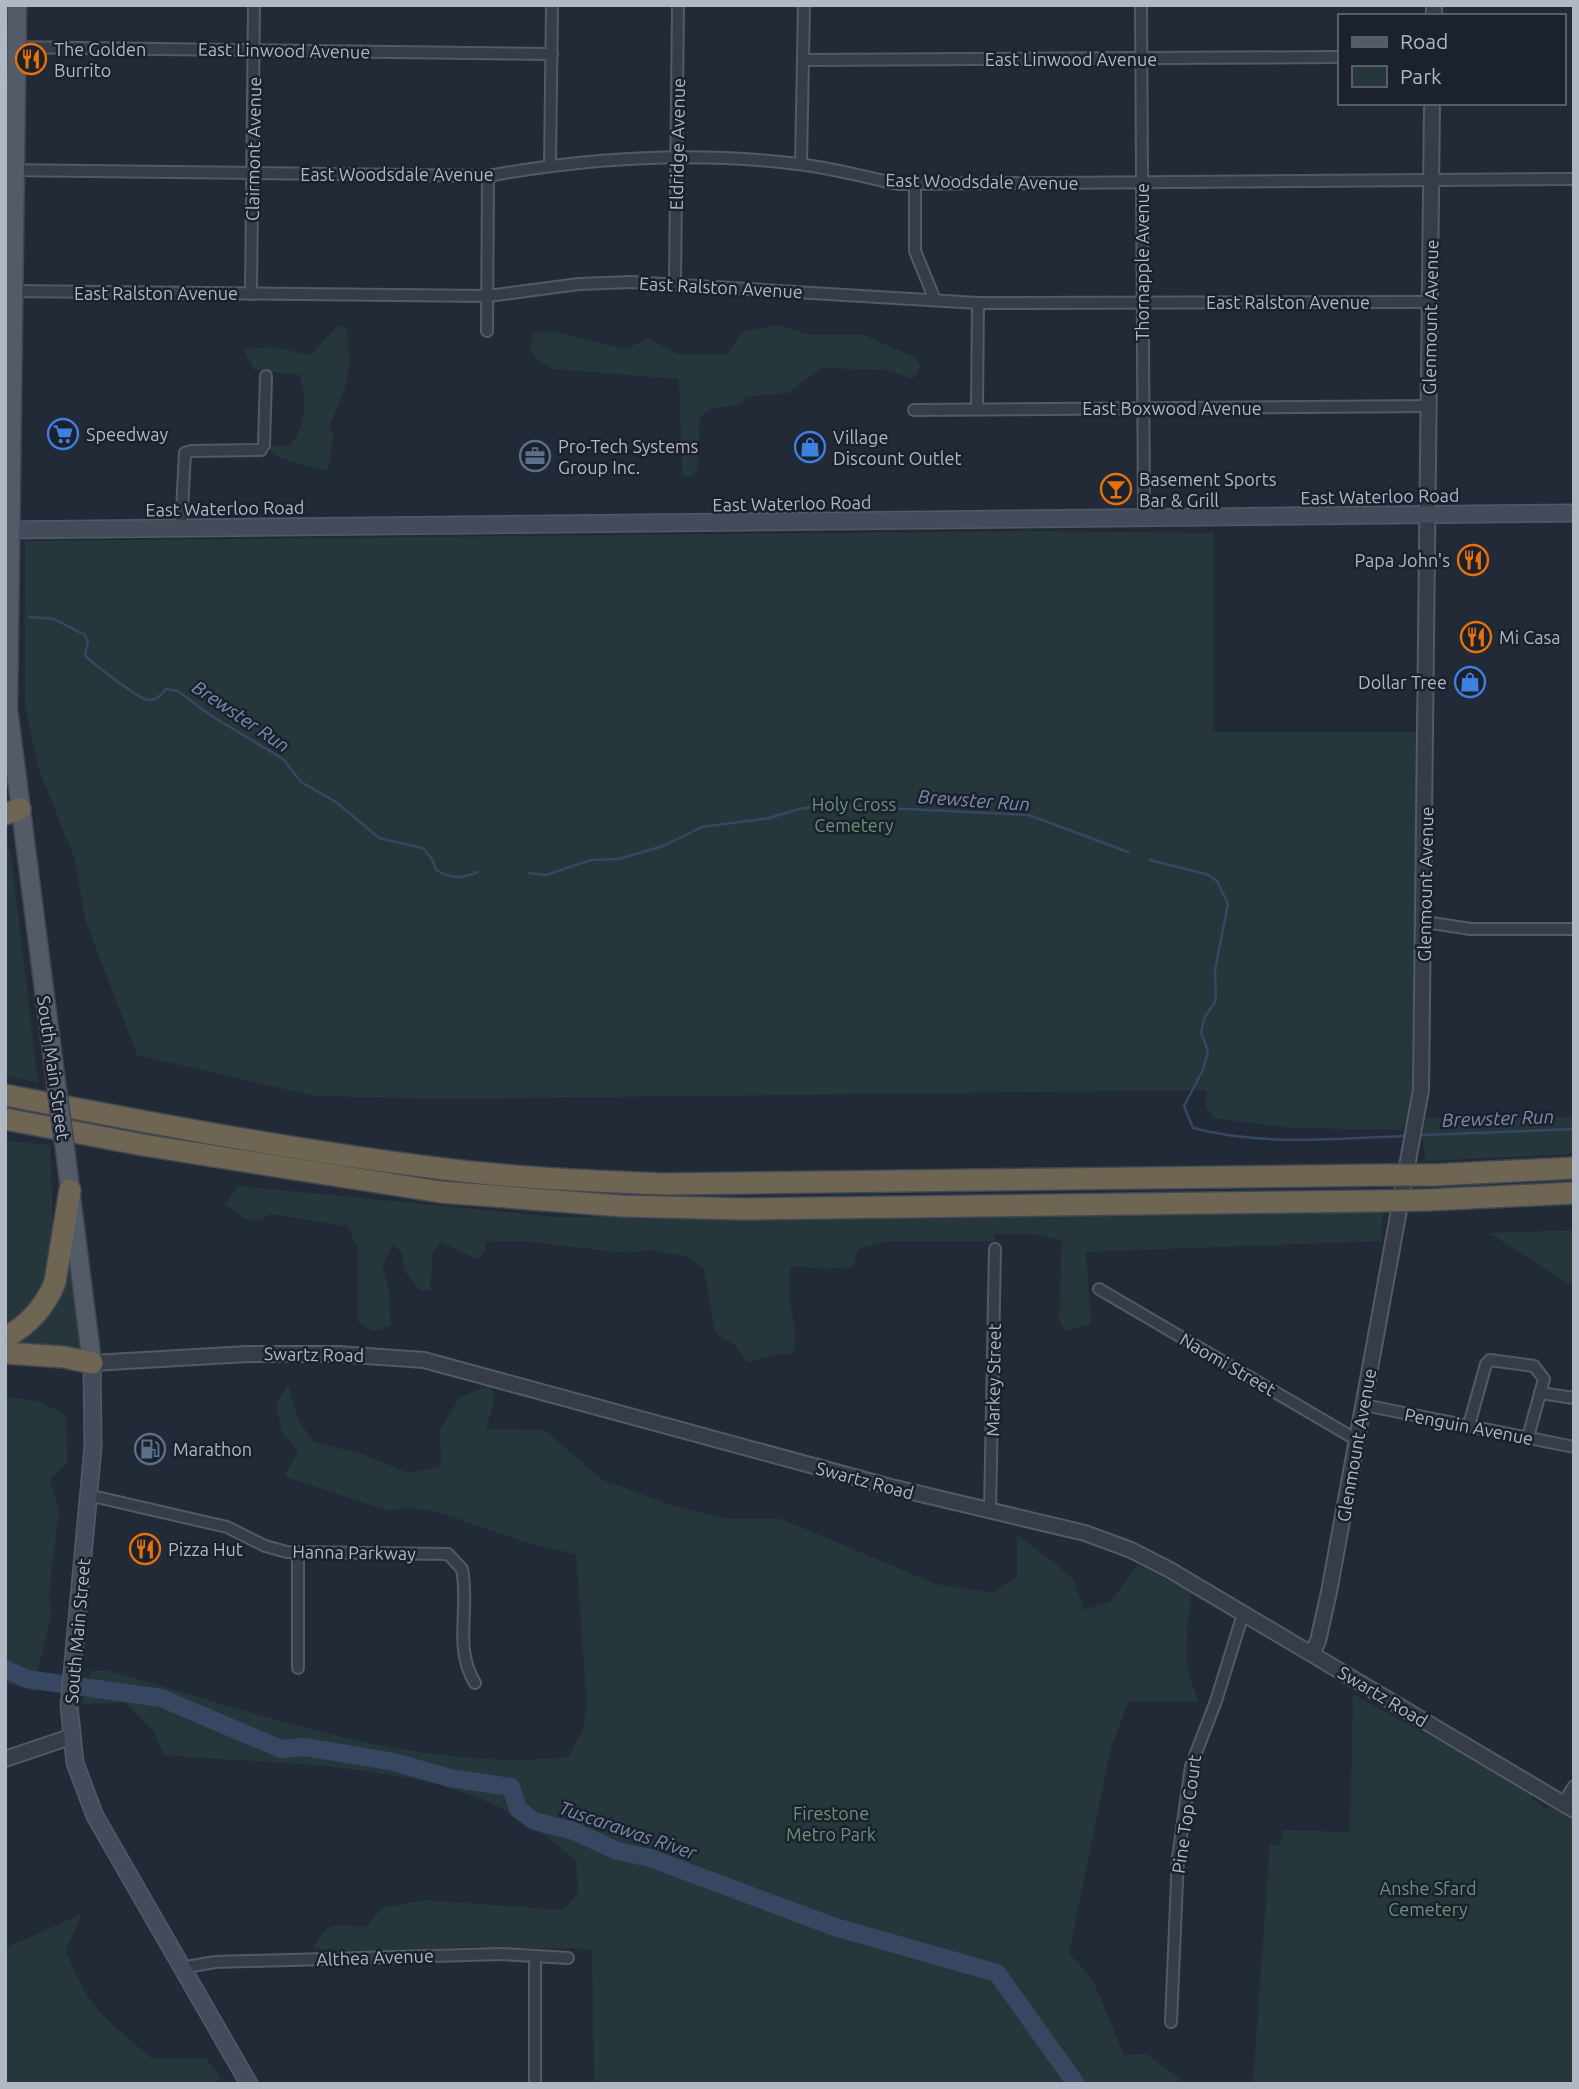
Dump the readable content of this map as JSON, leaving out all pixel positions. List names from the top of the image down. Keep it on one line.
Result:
{"streets":{"main road":["East Waterloo Road","South Main Street"],"street":["East Linwood Avenue","Eldridge Avenue","Clairmont Avenue","East Woodsdale Avenue","Thornapple Avenue","East Ralston Avenue","Glenmount Avenue","East Boxwood Avenue","Swartz Road","Naomi Street","Markey Street","Penguin Avenue","Hanna Parkway","Pine Top Court","Althea Avenue"]},"crossings":[["East Linwood Avenue","Clairmont Avenue"],["East Linwood Avenue","Thornapple Avenue"],["East Linwood Avenue","South Main Street"],["Eldridge Avenue","East Woodsdale Avenue"],["Eldridge Avenue","East Ralston Avenue"],["Clairmont Avenue","East Woodsdale Avenue"],["Clairmont Avenue","East Ralston Avenue"],["East Woodsdale Avenue","Thornapple Avenue"],["East Woodsdale Avenue","Glenmount Avenue"],["East Woodsdale Avenue","South Main Street"],["Thornapple Avenue","East Ralston Avenue"],["Thornapple Avenue","East Boxwood Avenue"],["Thornapple Avenue","East Waterloo Road"],["East Ralston Avenue","Glenmount Avenue"],["East Ralston Avenue","South Main Street"],["Glenmount Avenue","East Boxwood Avenue"],["Glenmount Avenue","East Waterloo Road"],["Glenmount Avenue","Swartz Road"],["Glenmount Avenue","Naomi Street"],["Glenmount Avenue","Penguin Avenue"],["East Waterloo Road","South Main Street"],["South Main Street","Swartz Road"],["South Main Street","Hanna Parkway"],["South Main Street","Althea Avenue"],["Swartz Road","Markey Street"],["Swartz Road","Pine Top Court"]],"water":["Brewster Run","Tuscarawas River"],"parks":["Holy Cross Cemetery","Firestone Metro Park","Anshe Sfard Cemetery"],"places":{"restaurant":["The Golden Burrito","Papa John's","Mi Casa","Pizza Hut"],"supermarket":["Speedway"],"shop":["Village Discount Outlet","Dollar Tree"],"office":["Pro-Tech Systems Group Inc."],"bar":["Basement Sports Bar & Grill"],"fuel station":["Marathon"]},"legend":["Road","Park"]}
